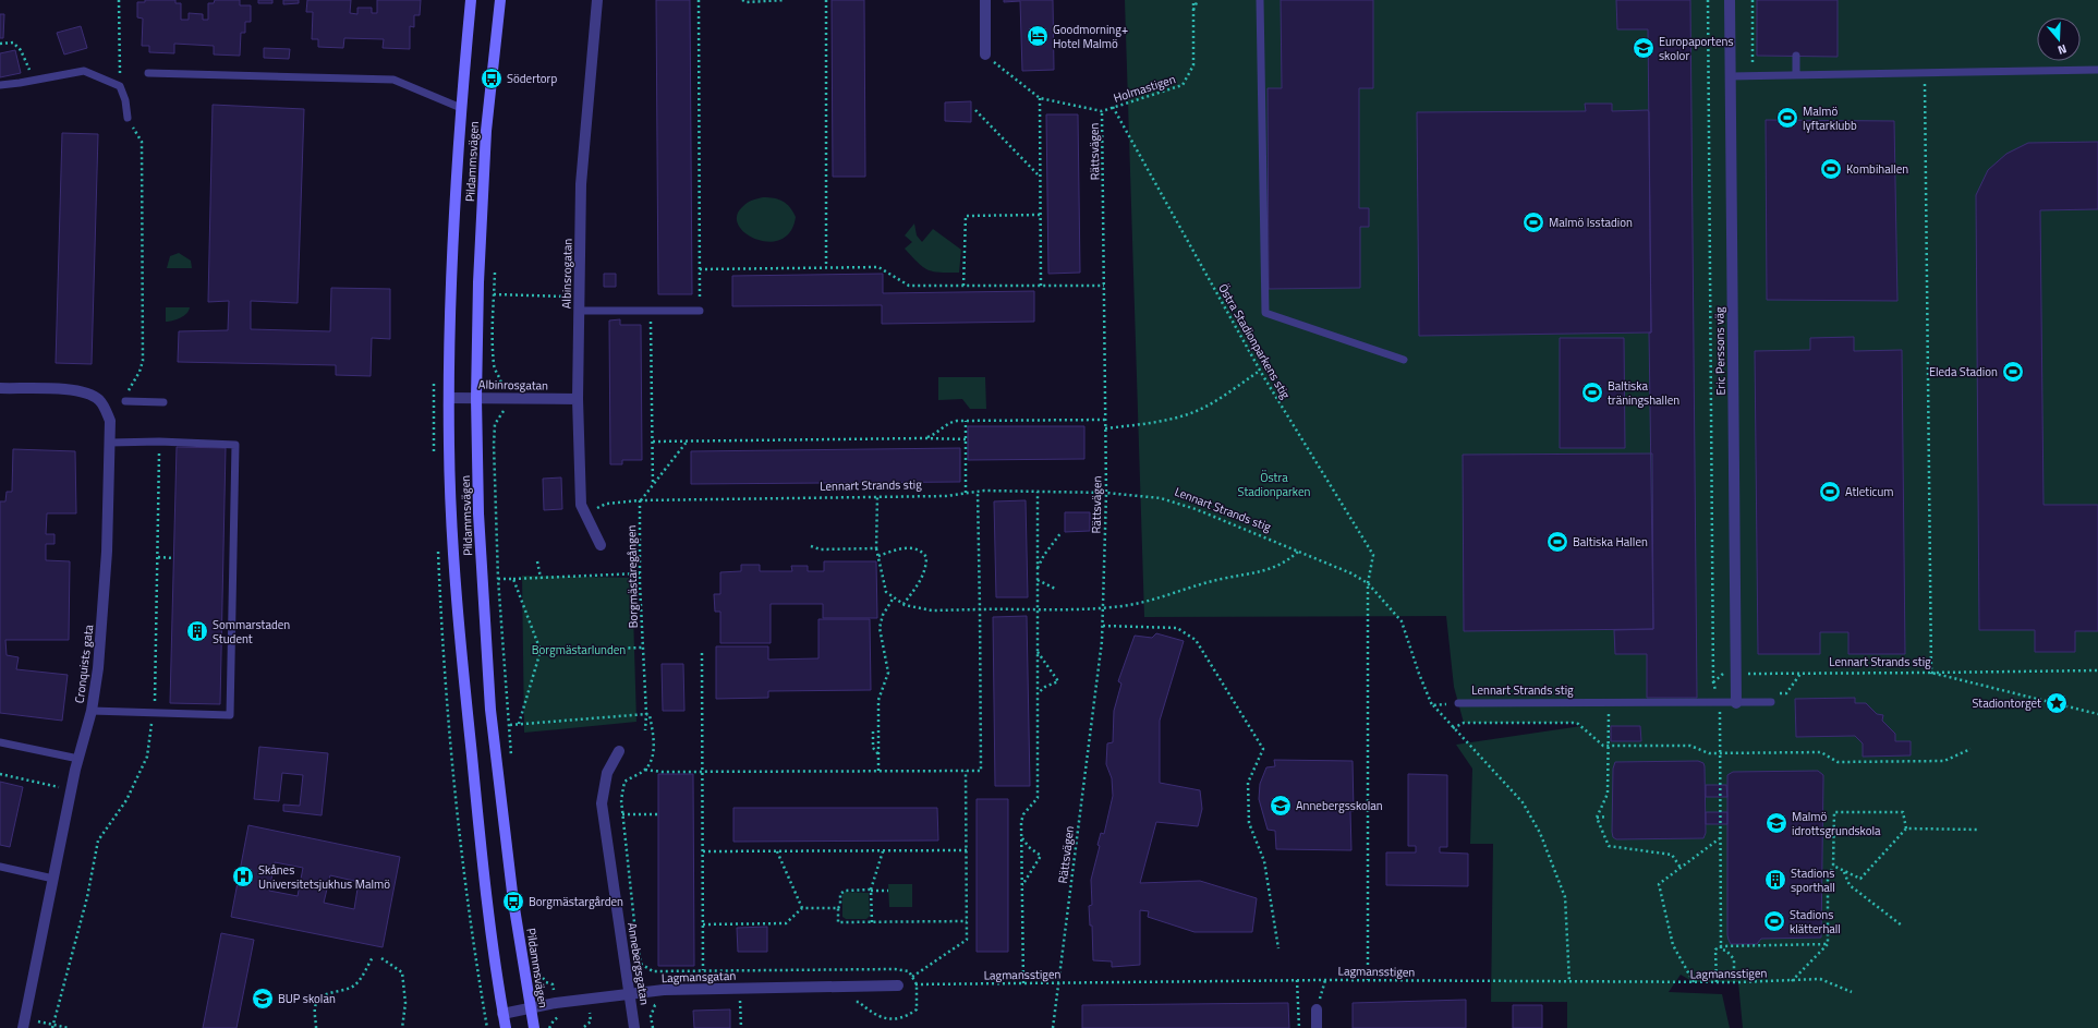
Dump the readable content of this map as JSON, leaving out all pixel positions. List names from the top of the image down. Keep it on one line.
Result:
{"streets":{"main road":["Pildammsvägen"],"street":["Albinsrogatan","Eric Perssons väg","Albinrosgatan","Cronquists gata","Annebergsgatan","Lagmansgatan"],"lane":["Lennart Strands stig"],"path":["Holmastigen","Rättsvägen","Östra Stadionparkens stig","Borgmästaregången","Lagmansstigen"]},"crossings":[["Holmastigen","Rättsvägen"],["Holmastigen","Östra Stadionparkens stig"],["Rättsvägen","Lennart Strands stig"],["Rättsvägen","Lagmansstigen"],["Pildammsvägen","Albinrosgatan"],["Pildammsvägen","Lagmansgatan"],["Albinsrogatan","Albinrosgatan"],["Albinsrogatan","Lennart Strands stig"],["Östra Stadionparkens stig","Lennart Strands stig"],["Östra Stadionparkens stig","Lagmansstigen"],["Eric Perssons väg","Lennart Strands stig"],["Lennart Strands stig","Borgmästaregången"],["Annebergsgatan","Lagmansgatan"],["Lagmansstigen","Lagmansgatan"]],"parks":["Östra Stadionparken","Borgmästarlunden"],"places":{"hotel":["Goodmorning+ Hotel Malmö"],"school or university":["Europaportens skolor","Annebergsskolan","Malmö idrottsgrundskola","BUP skolan"],"bus stop":["Södertorp","Borgmästargården"],"sports":["Malmö lyftarklubb","Kombihallen","Malmö Isstadion","Eleda Stadion","Baltiska träningshallen","Atleticum","Baltiska Hallen","Stadions klätterhall"],"building":["Sommarstaden Student","Stadions sporthall"],"place":["Stadiontorget"],"hospital":["Skånes Universitetsjukhus Malmö"]},"north":"bottom"}
